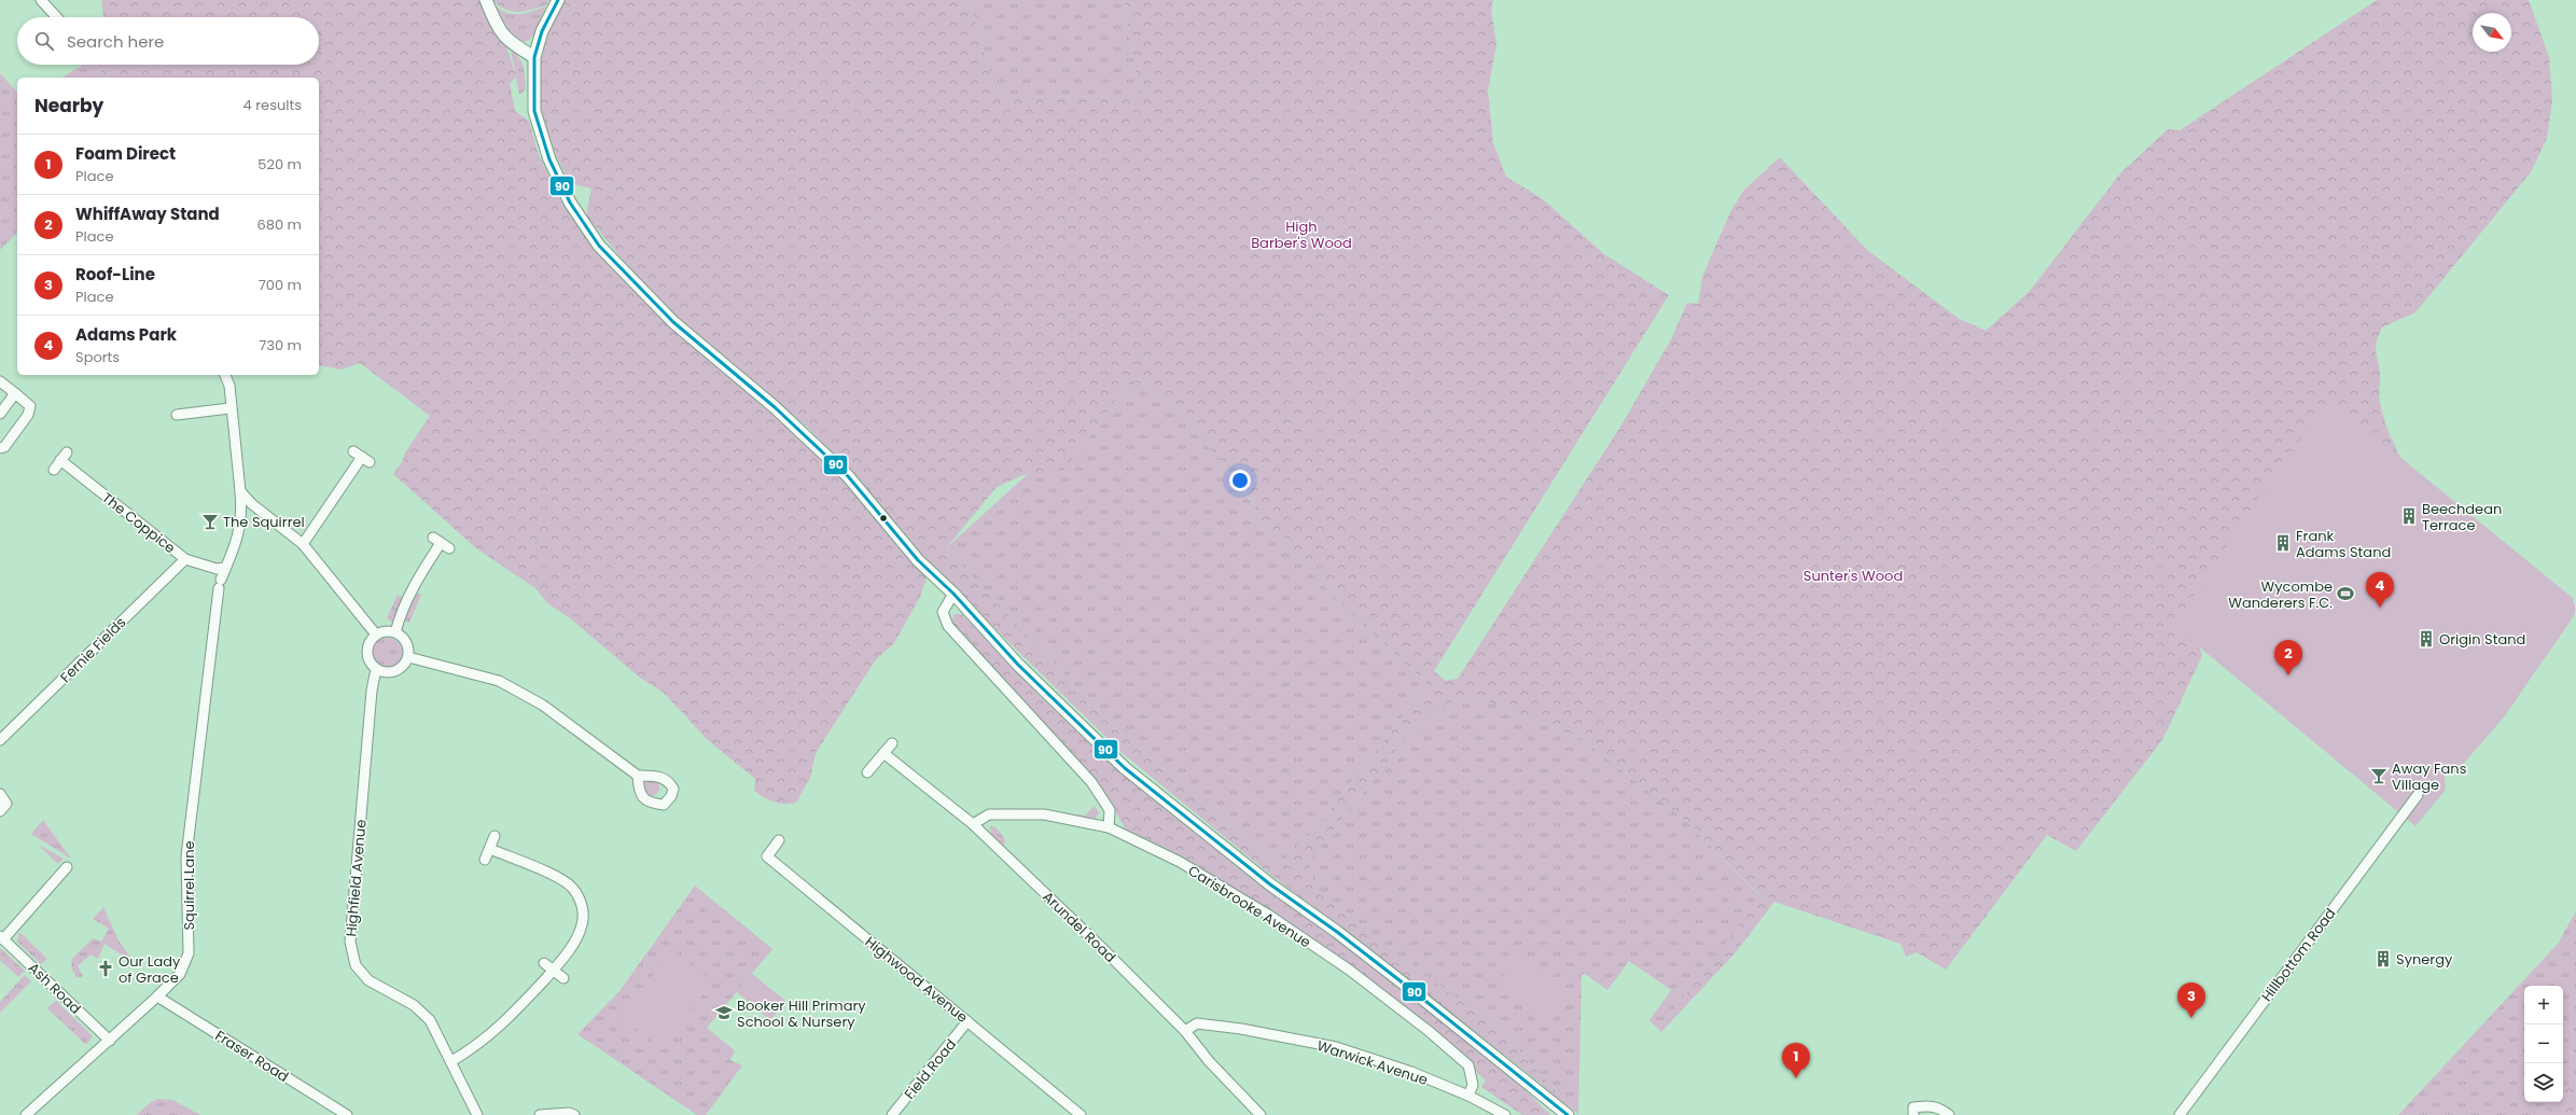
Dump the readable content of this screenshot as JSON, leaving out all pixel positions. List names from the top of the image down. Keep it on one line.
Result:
{"streets":{"street":["The Coppice","Fernie Fields","Highfield Avenue","Squirrel Lane","Carisbrooke Avenue","Arundel Road","Hillbottom Road","Highwood Avenue","Ash Road","Fraser Road","Warwick Avenue","Field Road"]},"crossings":[["The Coppice","Fernie Fields"],["The Coppice","Squirrel Lane"],["Squirrel Lane","Ash Road"],["Squirrel Lane","Fraser Road"],["Carisbrooke Avenue","Arundel Road"],["Carisbrooke Avenue","Warwick Avenue"],["Arundel Road","Warwick Avenue"],["Highwood Avenue","Field Road"]],"parks":["High Barber's Wood","Sunter's Wood"],"places":{"building":["Beechdean Terrace","Frank Adams Stand","Origin Stand","Synergy"],"bar":["The Squirrel","Away Fans Village"],"sports":["Wycombe Wanderers F.C."],"church":["Our Lady of Grace"],"school or university":["Booker Hill Primary School & Nursery"]},"lines":["transit line 90"],"north":"bottom right","page":{"search":"Search here","heading":["Nearby","4 results"],"list":[{"mark":"1","name":"Foam Direct","note":"Place","value":"520 m"},{"mark":"2","name":"WhiffAway Stand","note":"Place","value":"680 m"},{"mark":"3","name":"Roof-Line","note":"Place","value":"700 m"},{"mark":"4","name":"Adams Park","note":"Sports","value":"730 m"}],"pins":["4","2","3","1"],"map_buttons":["+","−"]}}
